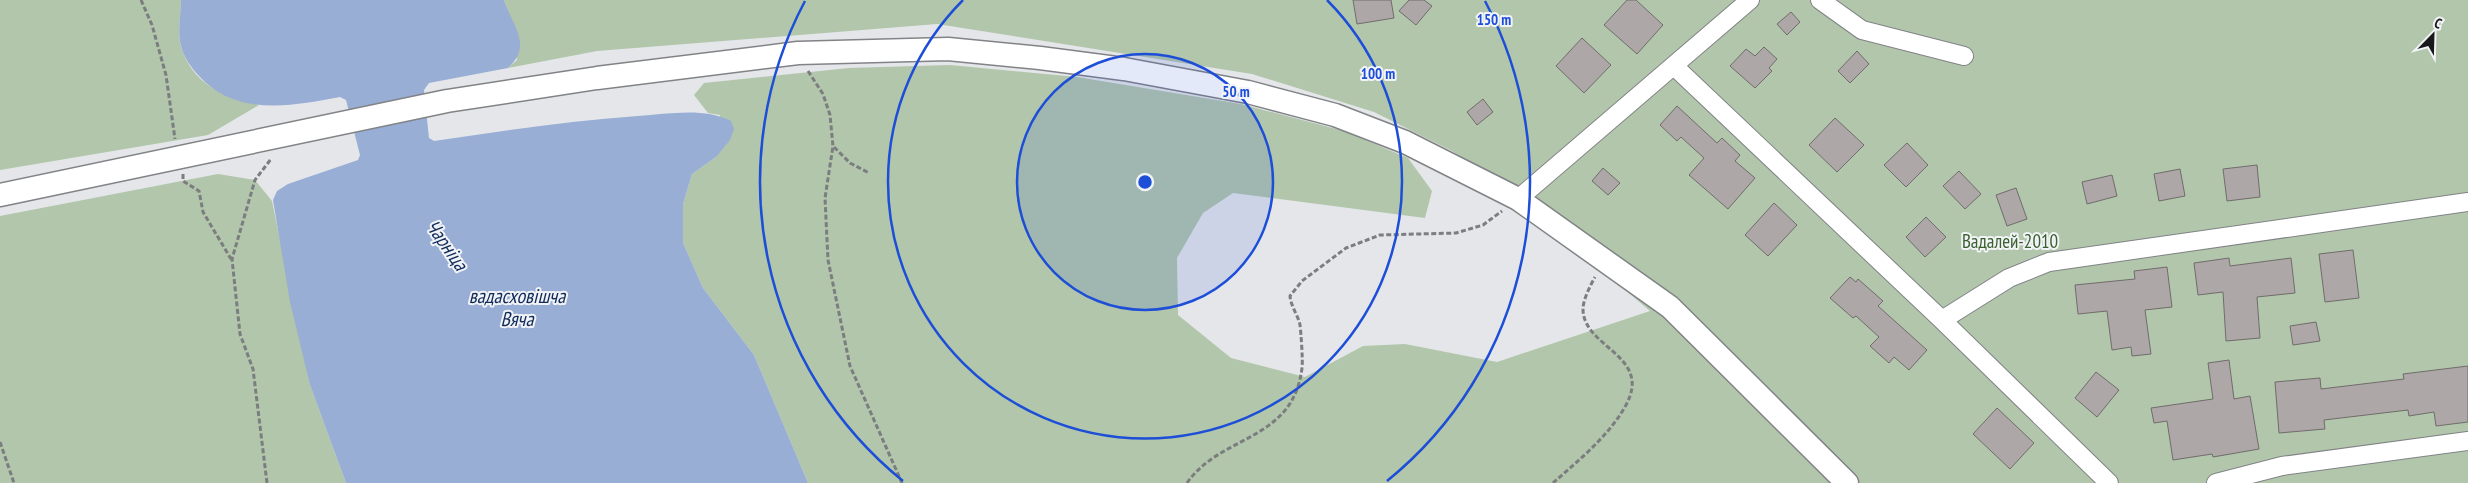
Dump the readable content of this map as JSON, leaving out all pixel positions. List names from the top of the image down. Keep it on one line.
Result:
{"water":["Чарніца","вадасховішча Вяча"],"parks":["Вадалей-2010"],"north":"top right","rings":["150 m","100 m","50 m"]}
